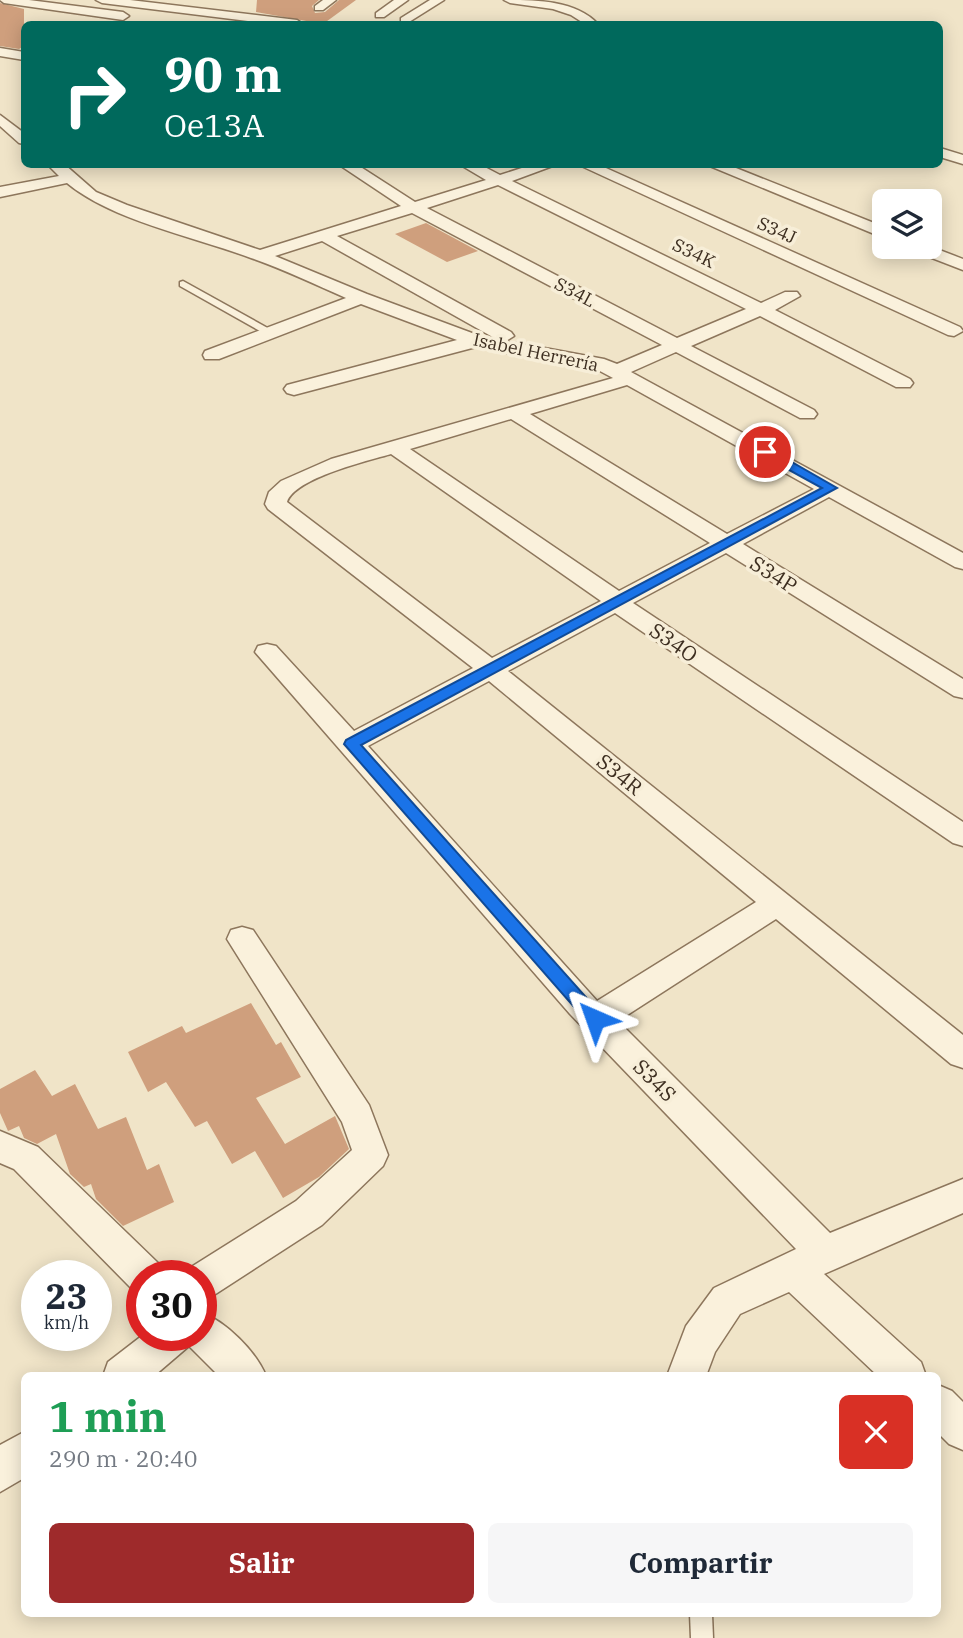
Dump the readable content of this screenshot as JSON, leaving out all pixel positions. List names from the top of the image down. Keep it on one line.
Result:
{"streets":{"street":["S34J","S34K","S34L","Isabel Herrería","S34P","S34O","S34R","S34S"]},"crossings":[["S34O","S34R"]],"page":{"turn":["90 m","Oe13A"],"speed":"23 km/h","limit":"30","heading":["1 min","290 m · 20:40"],"buttons":["Salir","Compartir"]}}
